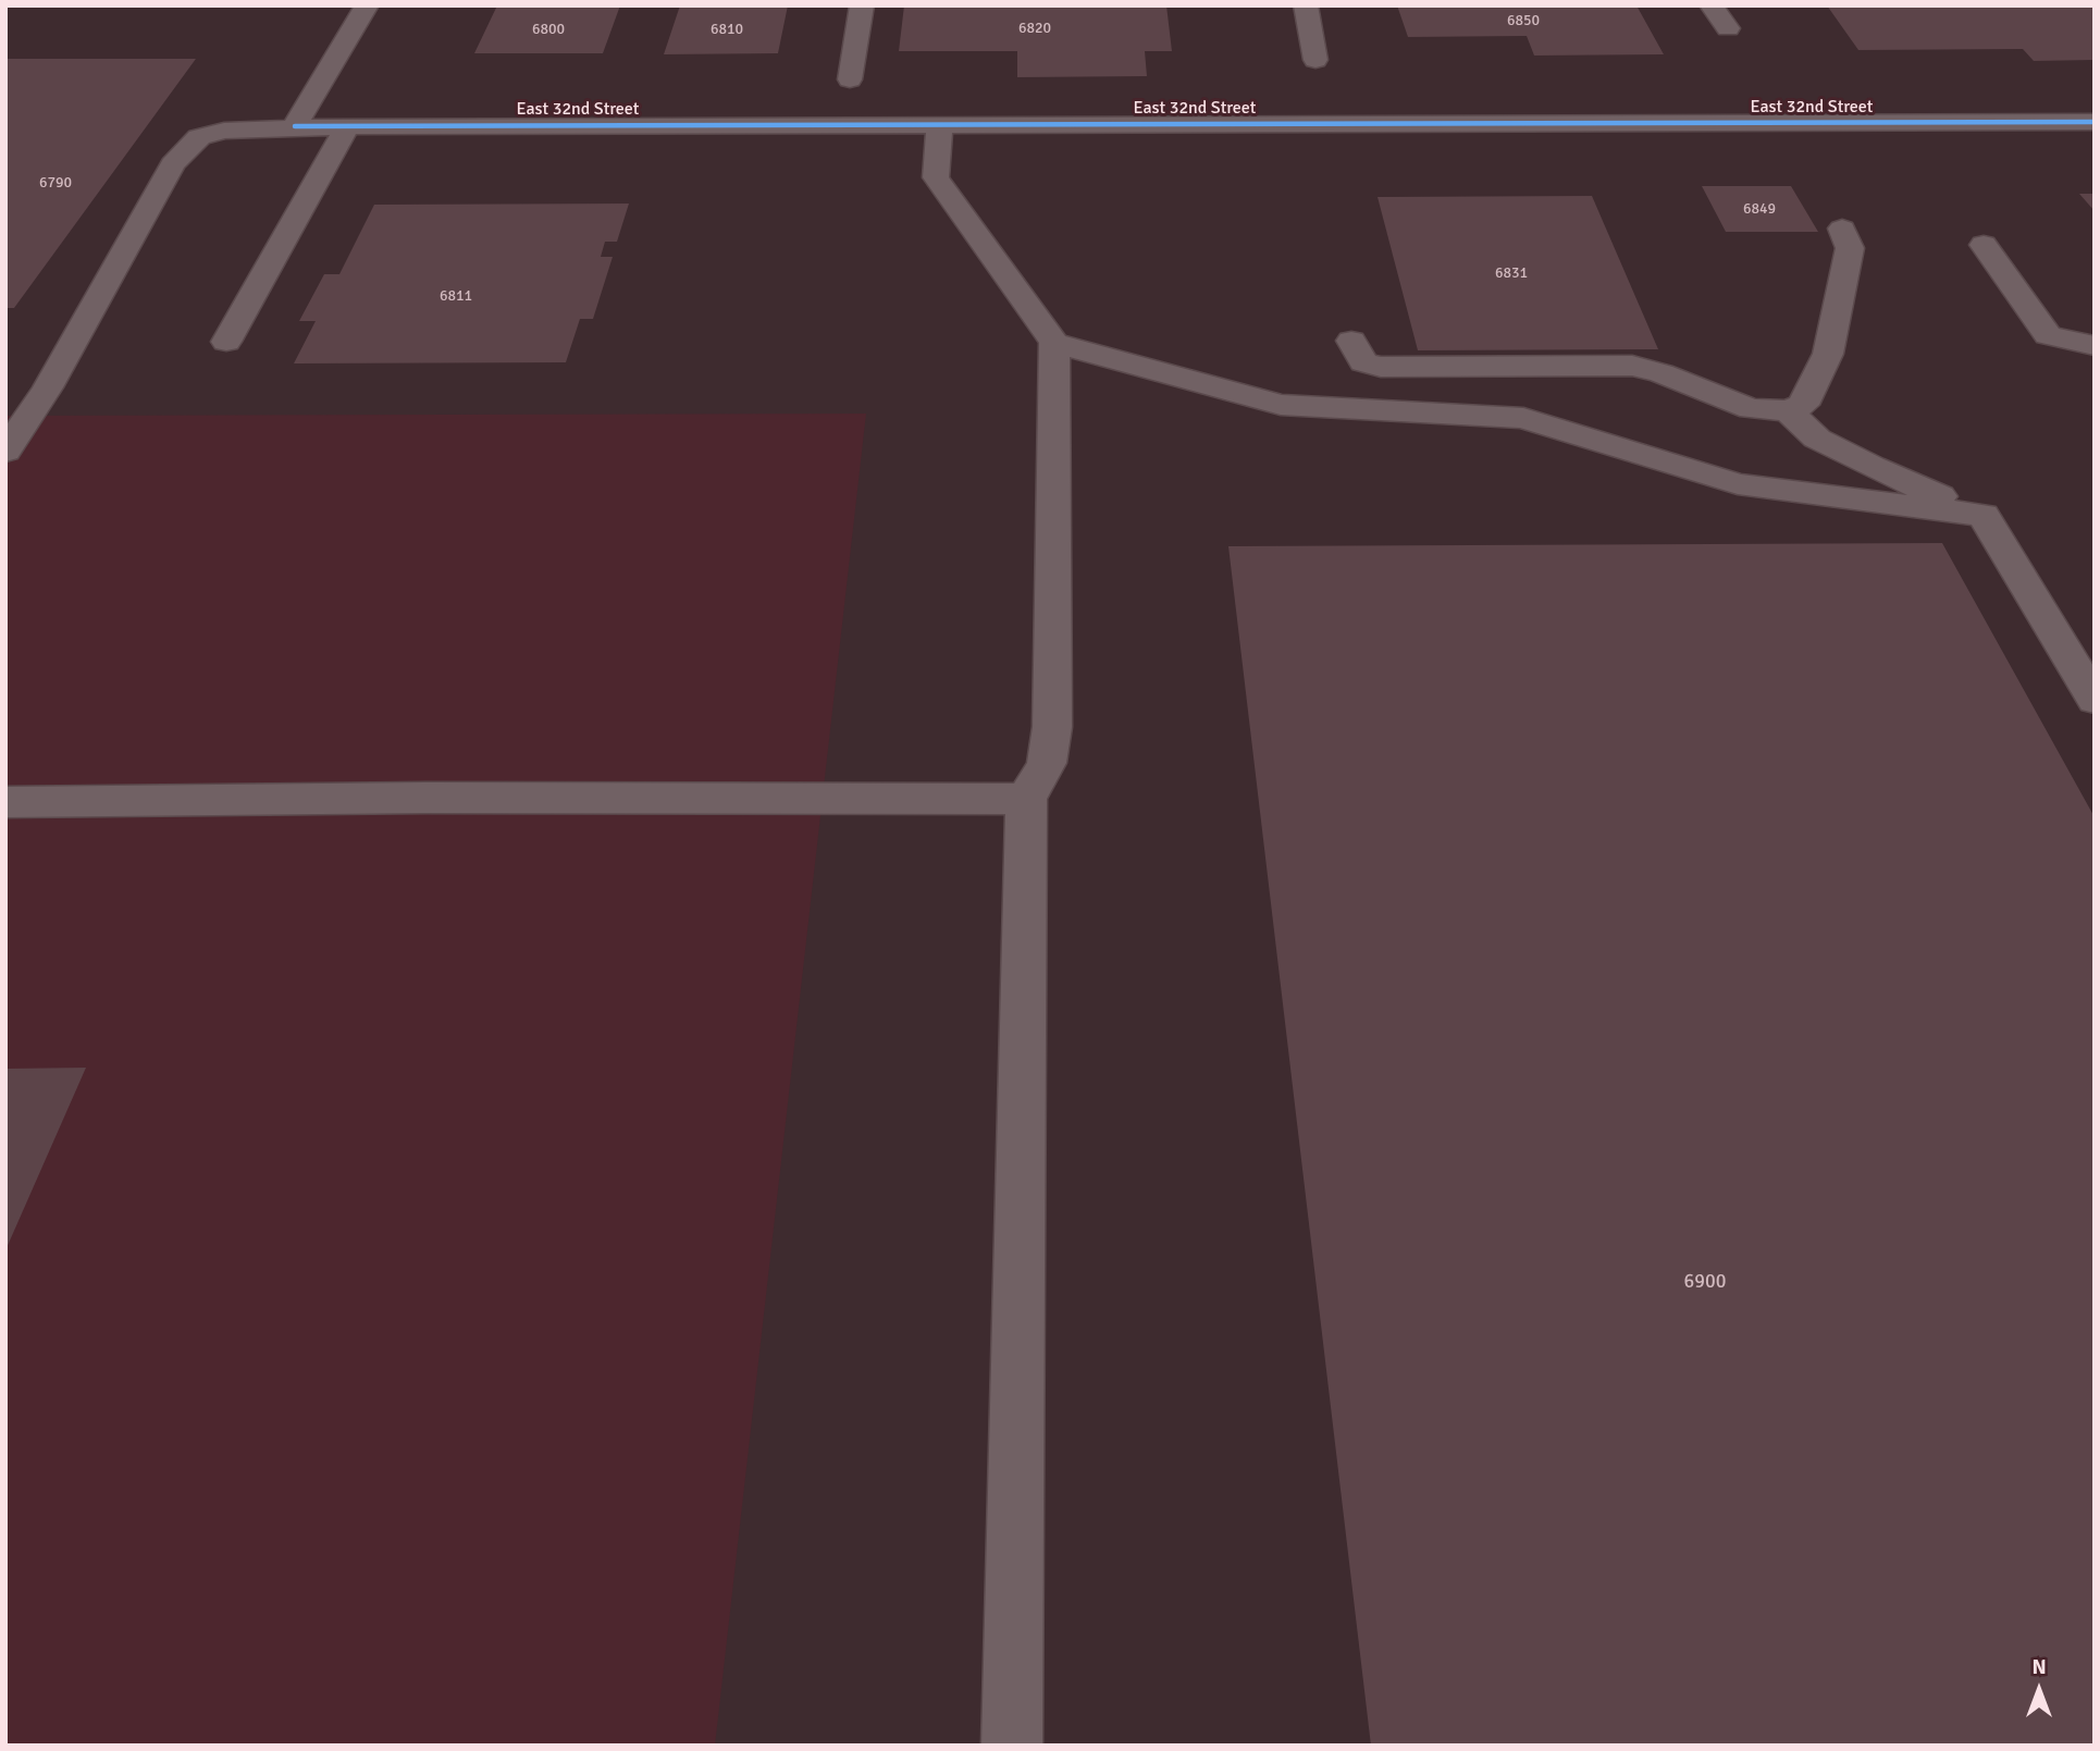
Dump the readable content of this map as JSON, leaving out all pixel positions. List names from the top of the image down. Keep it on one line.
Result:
{"streets":{"street":["East 32nd Street"]},"house_numbers":["6850","6820","6800","6810","6790","6849","6831","6811","6900"],"north":"top"}
